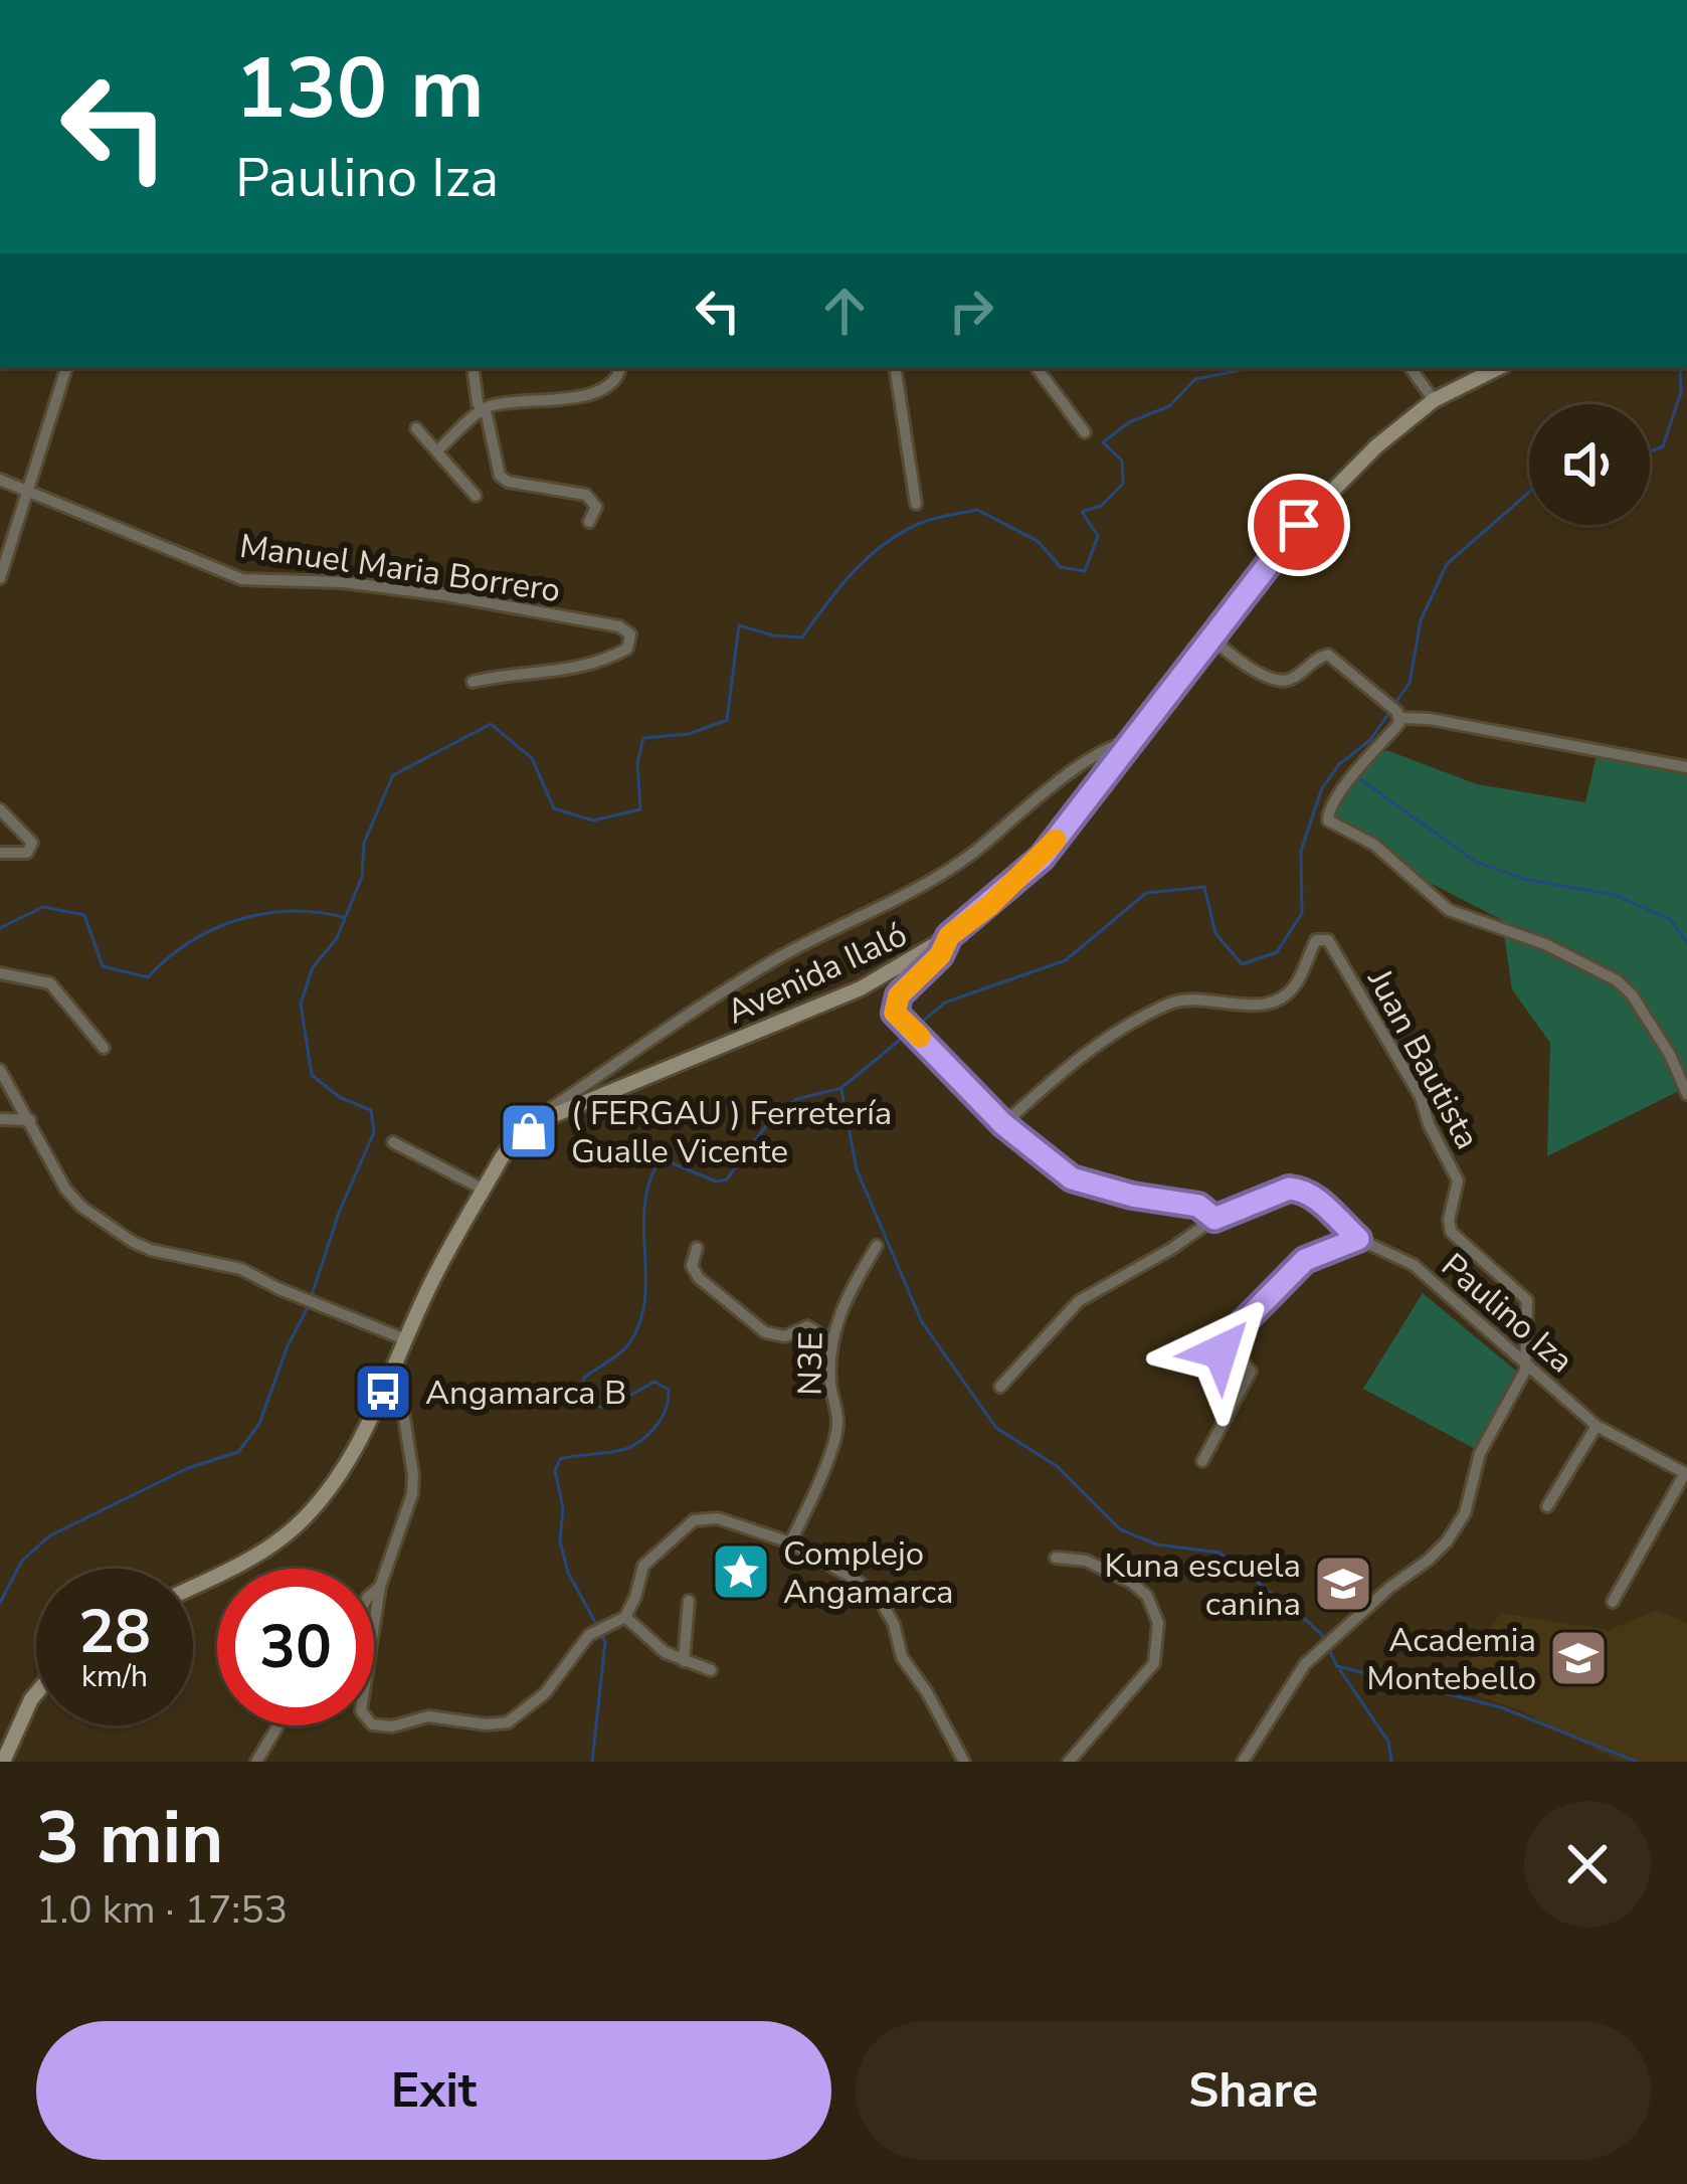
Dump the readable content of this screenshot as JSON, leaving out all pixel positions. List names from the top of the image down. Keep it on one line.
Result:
{"streets":{"main road":["Avenida Ilaló"],"street":["Manuel Maria Borrero","Juan Bautista","Paulino Iza","N3E"]},"crossings":[["Juan Bautista","Paulino Iza"]],"places":{"shop":["( FERGAU ) Ferretería Gualle Vicente"],"bus stop":["Angamarca B"],"place":["Complejo Angamarca"],"school or university":["Kuna escuela canina","Academia Montebello"]},"page":{"turn":["130 m","Paulino Iza"],"speed":"28 km/h","limit":"30","heading":["3 min","1.0 km · 17:53"],"buttons":["Exit","Share"]}}
